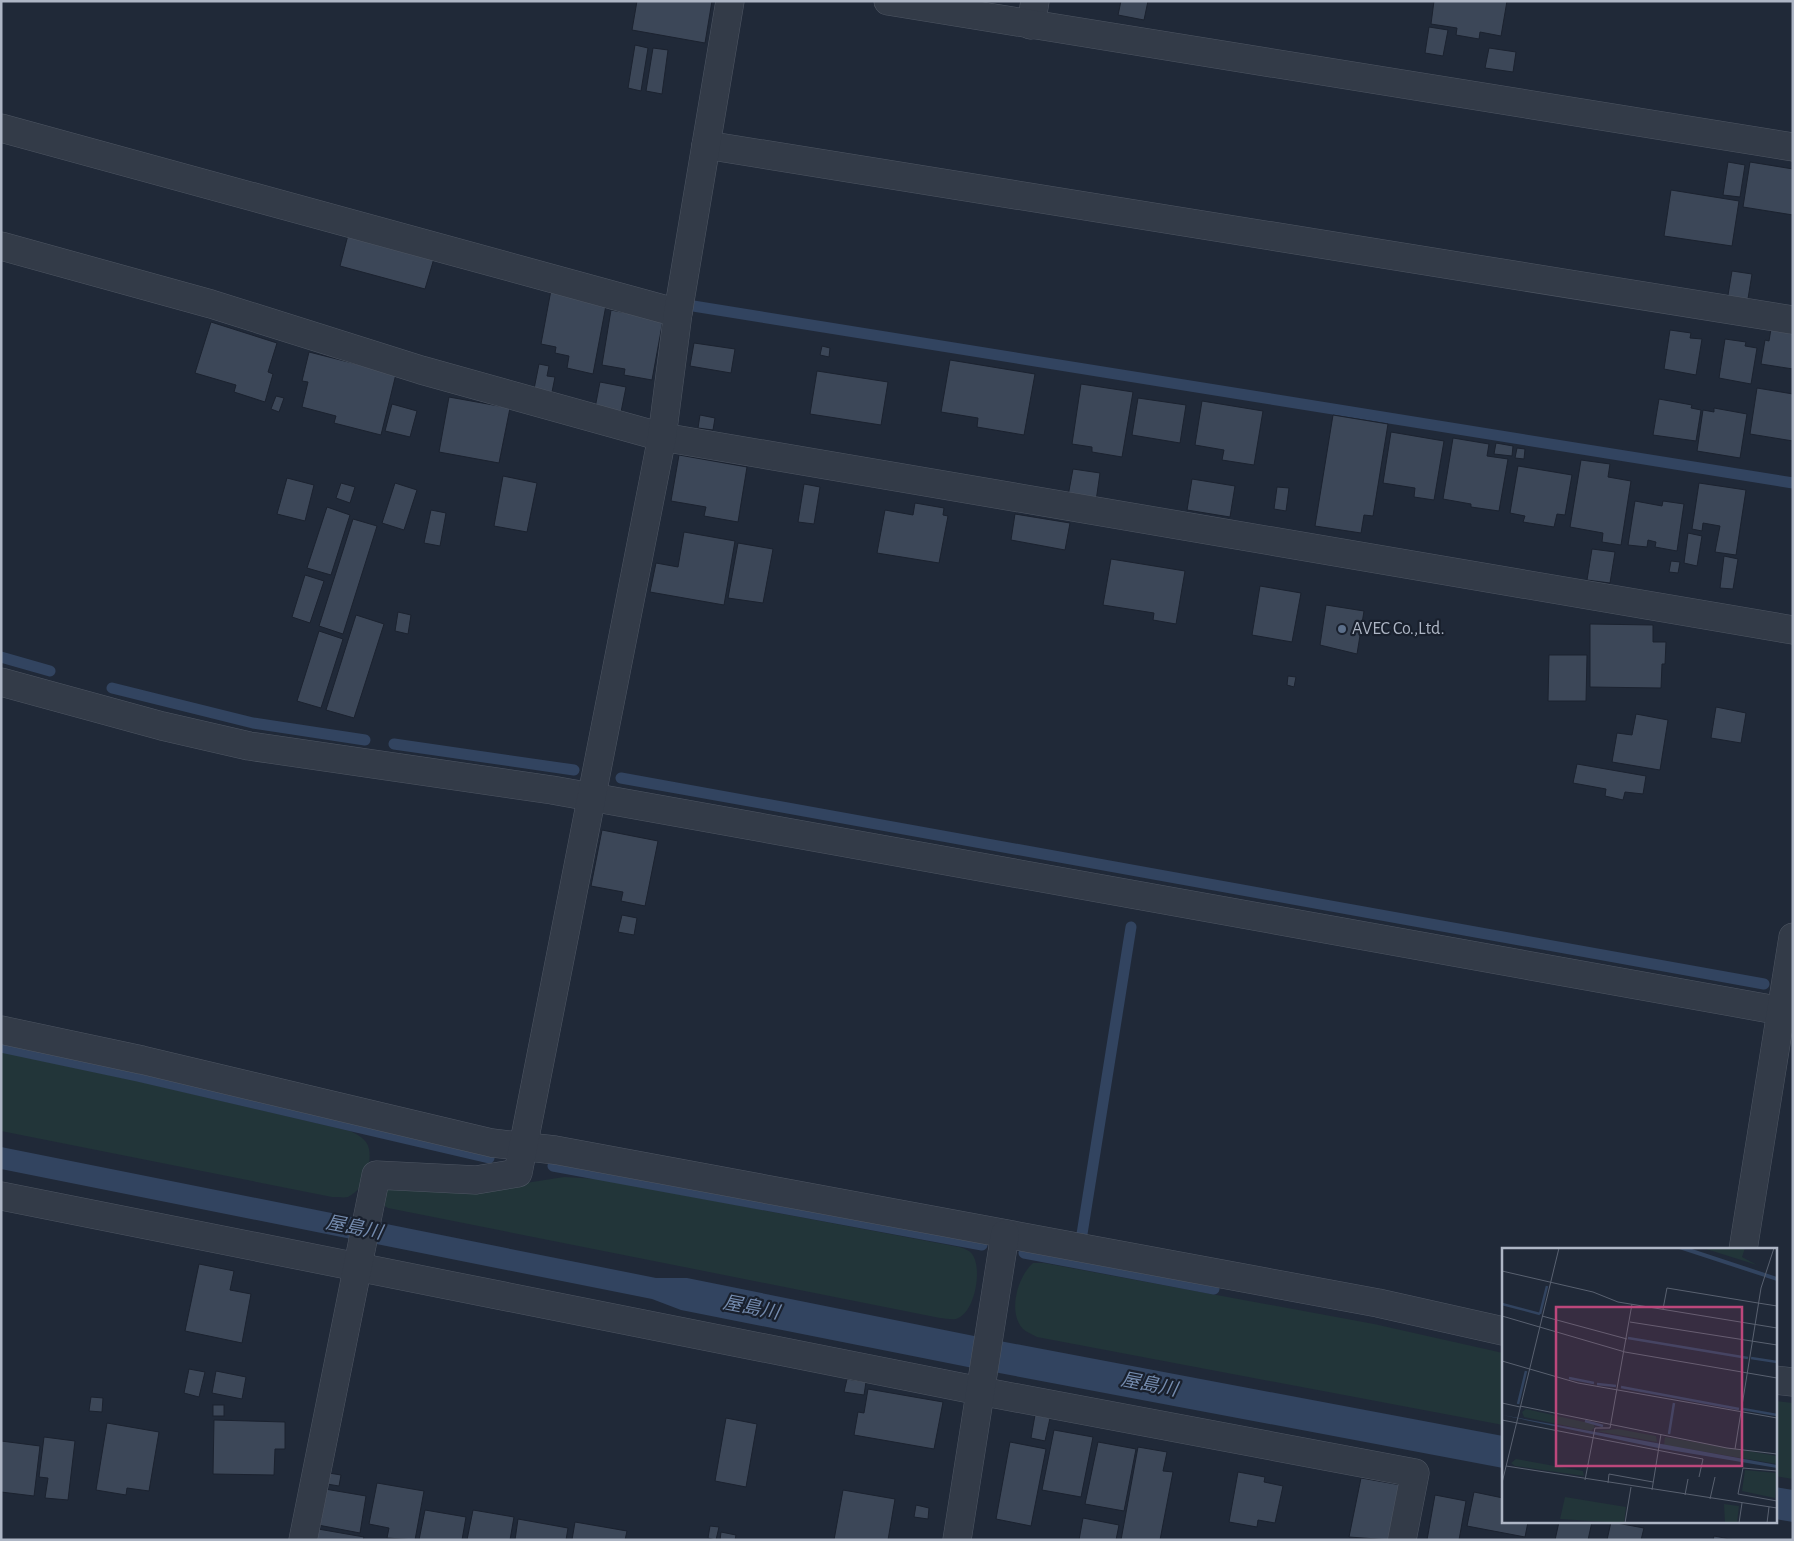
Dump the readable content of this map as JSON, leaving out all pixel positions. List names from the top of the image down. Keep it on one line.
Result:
{"water":["屋島川"],"places":["AVEC Co.,Ltd."]}
